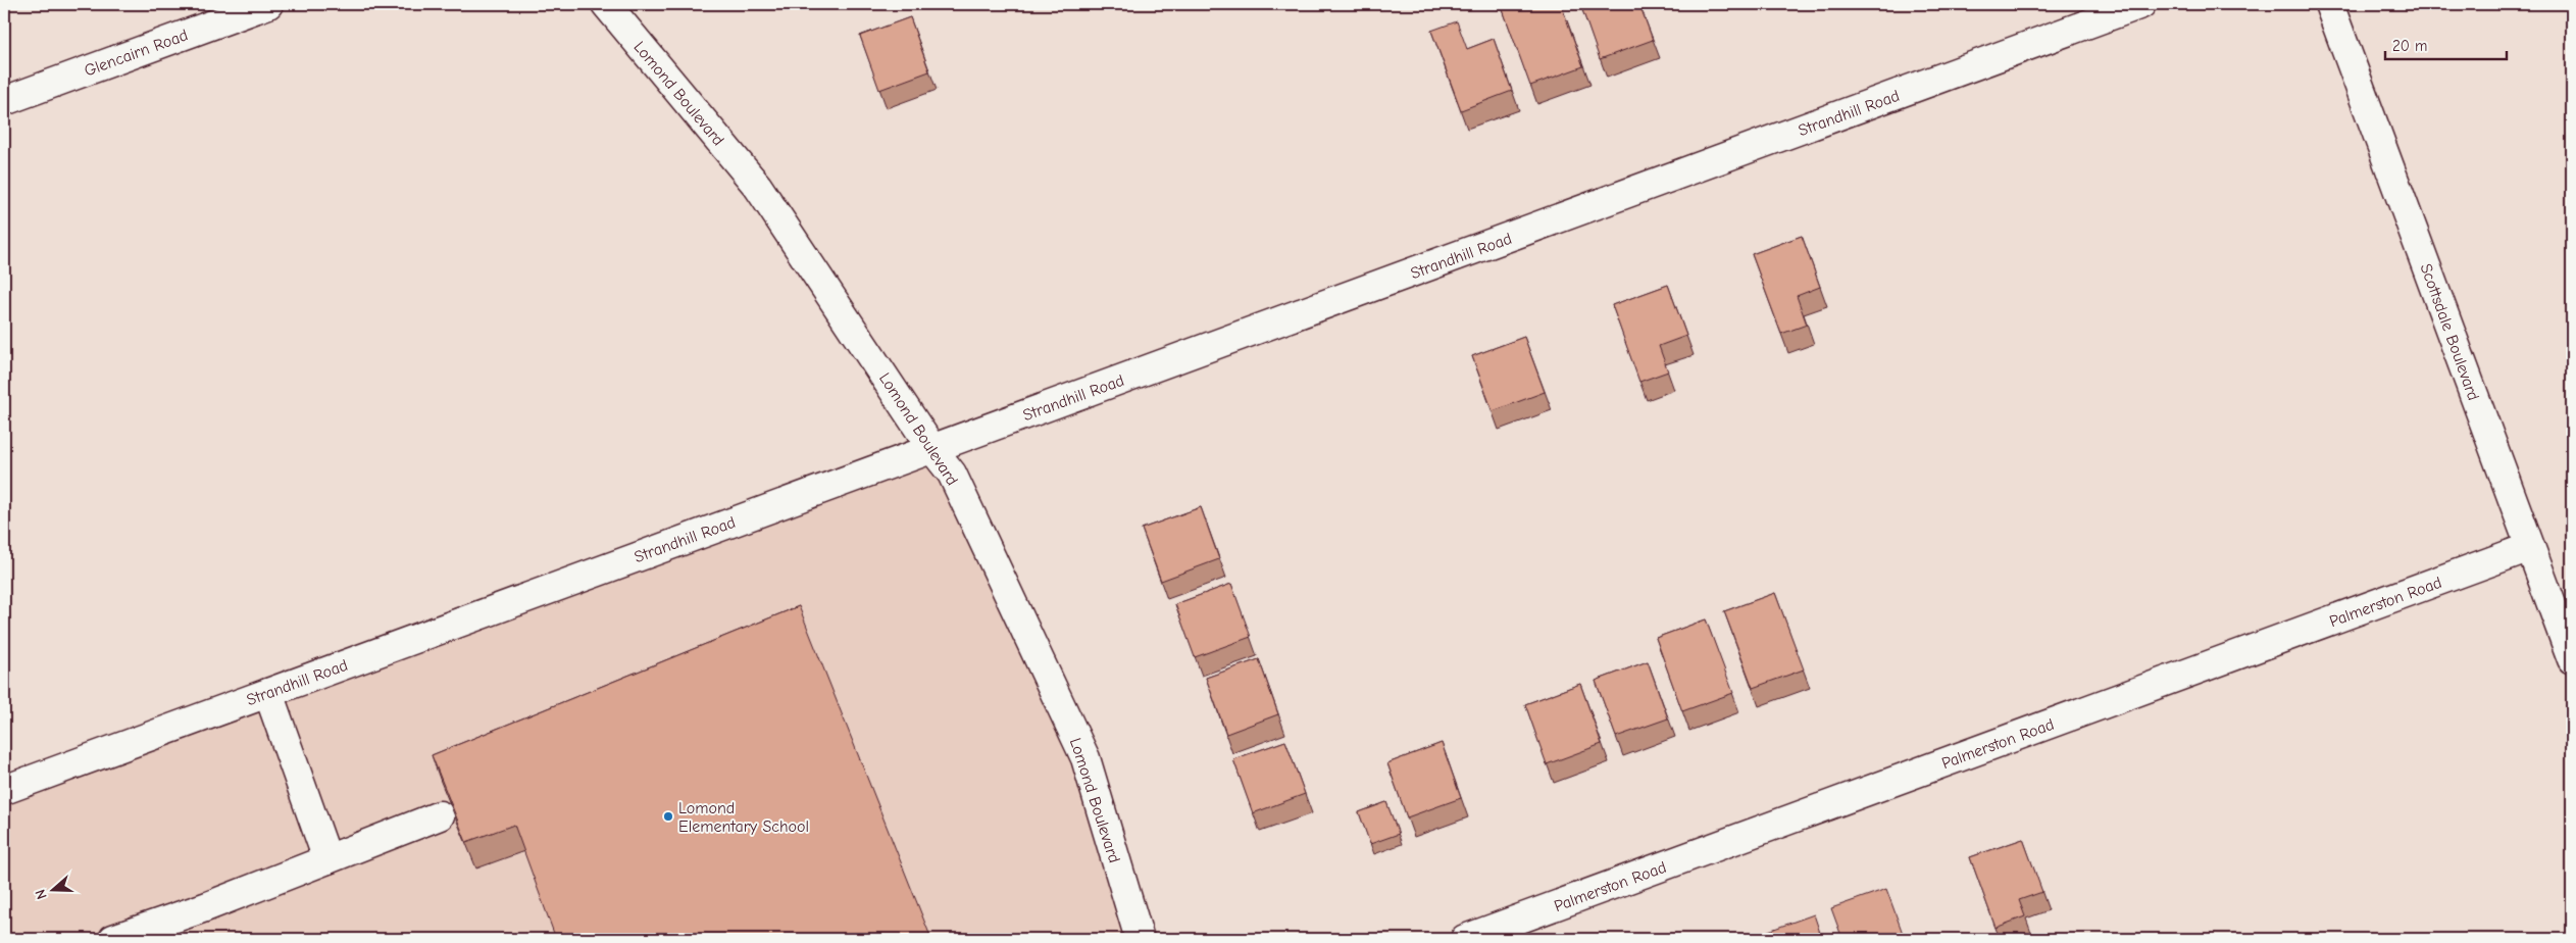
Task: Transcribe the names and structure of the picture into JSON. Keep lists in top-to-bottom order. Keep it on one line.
{"streets":{"street":["Glencairn Road","Lomond Boulevard","Strandhill Road","Scottsdale Boulevard","Palmerston Road"]},"crossings":[["Lomond Boulevard","Strandhill Road"],["Scottsdale Boulevard","Palmerston Road"]],"places":["Lomond Elementary School"],"scale_bar":"20 m","north":"left"}
